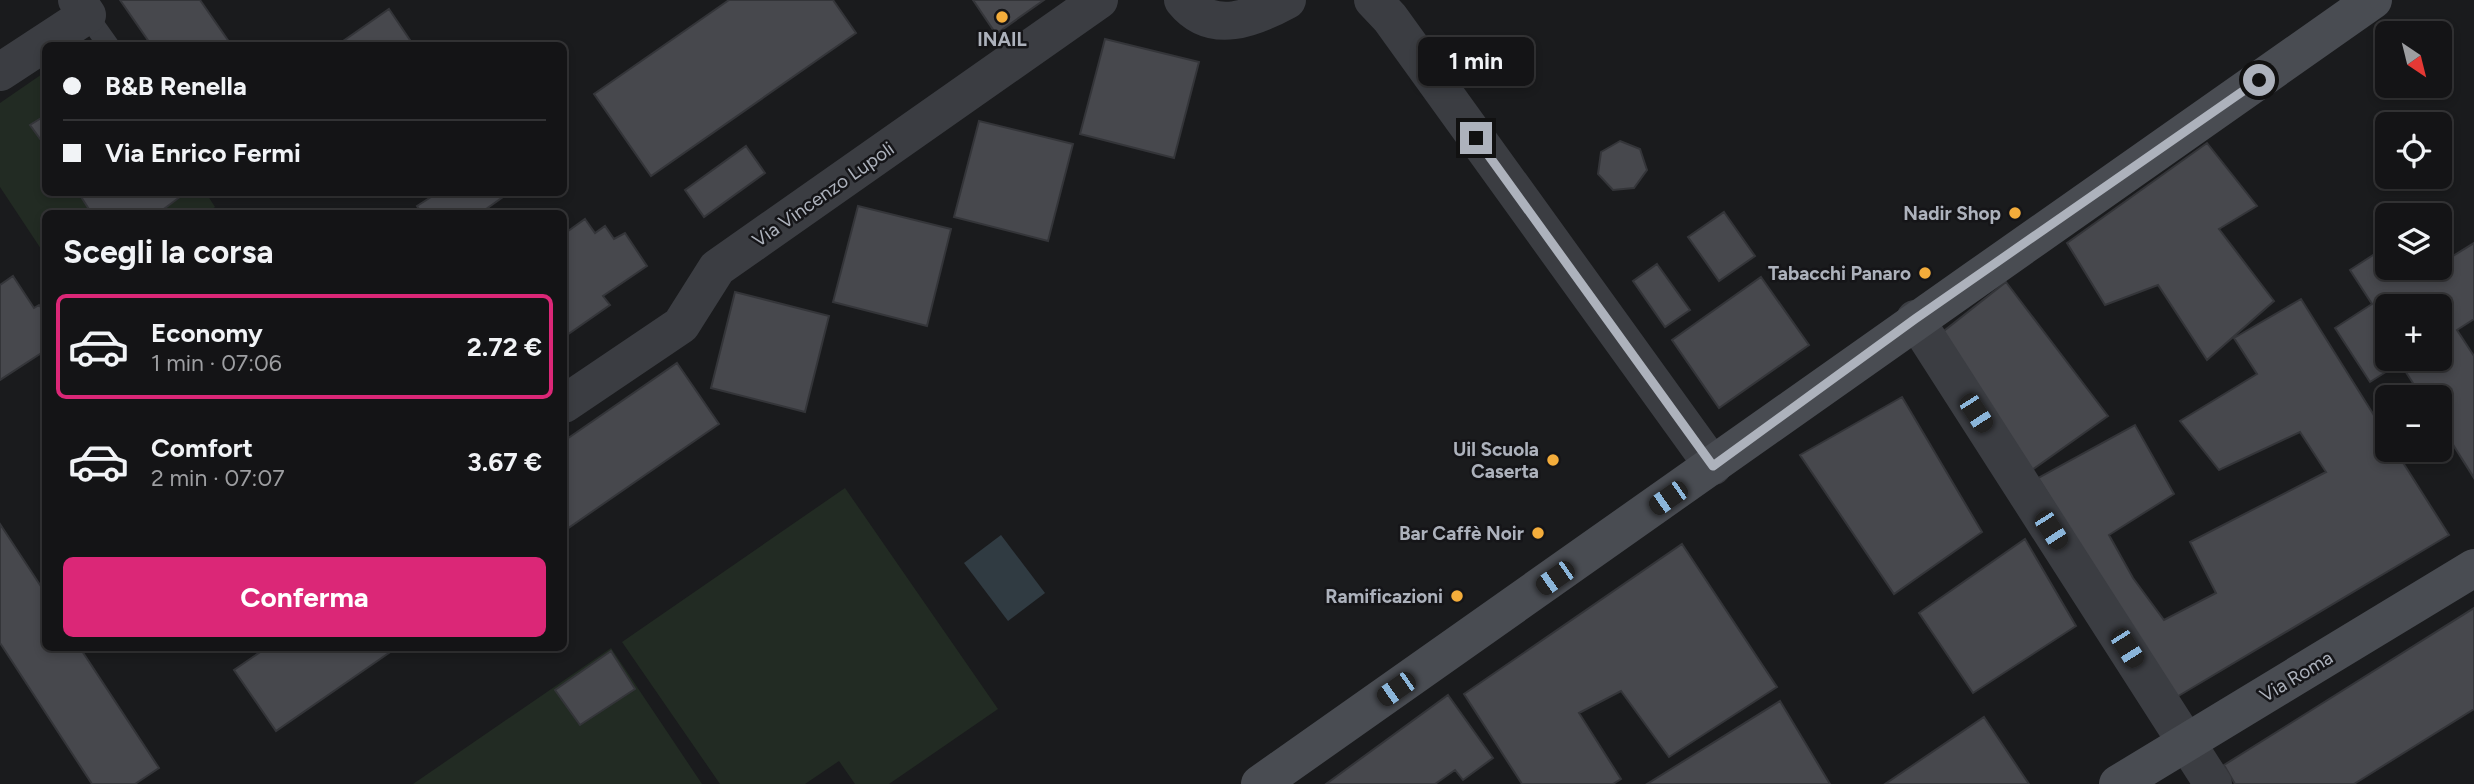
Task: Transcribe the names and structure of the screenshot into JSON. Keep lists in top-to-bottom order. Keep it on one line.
{"streets":{"main road":["Via Roma"],"street":["Via Vincenzo Lupoli"]},"places":["INAIL","Nadir Shop","Tabacchi Panaro","Uil Scuola Caserta","Bar Caffè Noir","Ramificazioni"],"north":"bottom right","page":{"map_buttons":["+","−"],"bubble":"1 min","banner":["B&B Renella","Via Enrico Fermi"],"heading":"Scegli la corsa","list":[{"name":"Economy","note":"1 min · 07:06","value":"2.72 €"},{"name":"Comfort","note":"2 min · 07:07","value":"3.67 €"}],"buttons":"Conferma"}}
